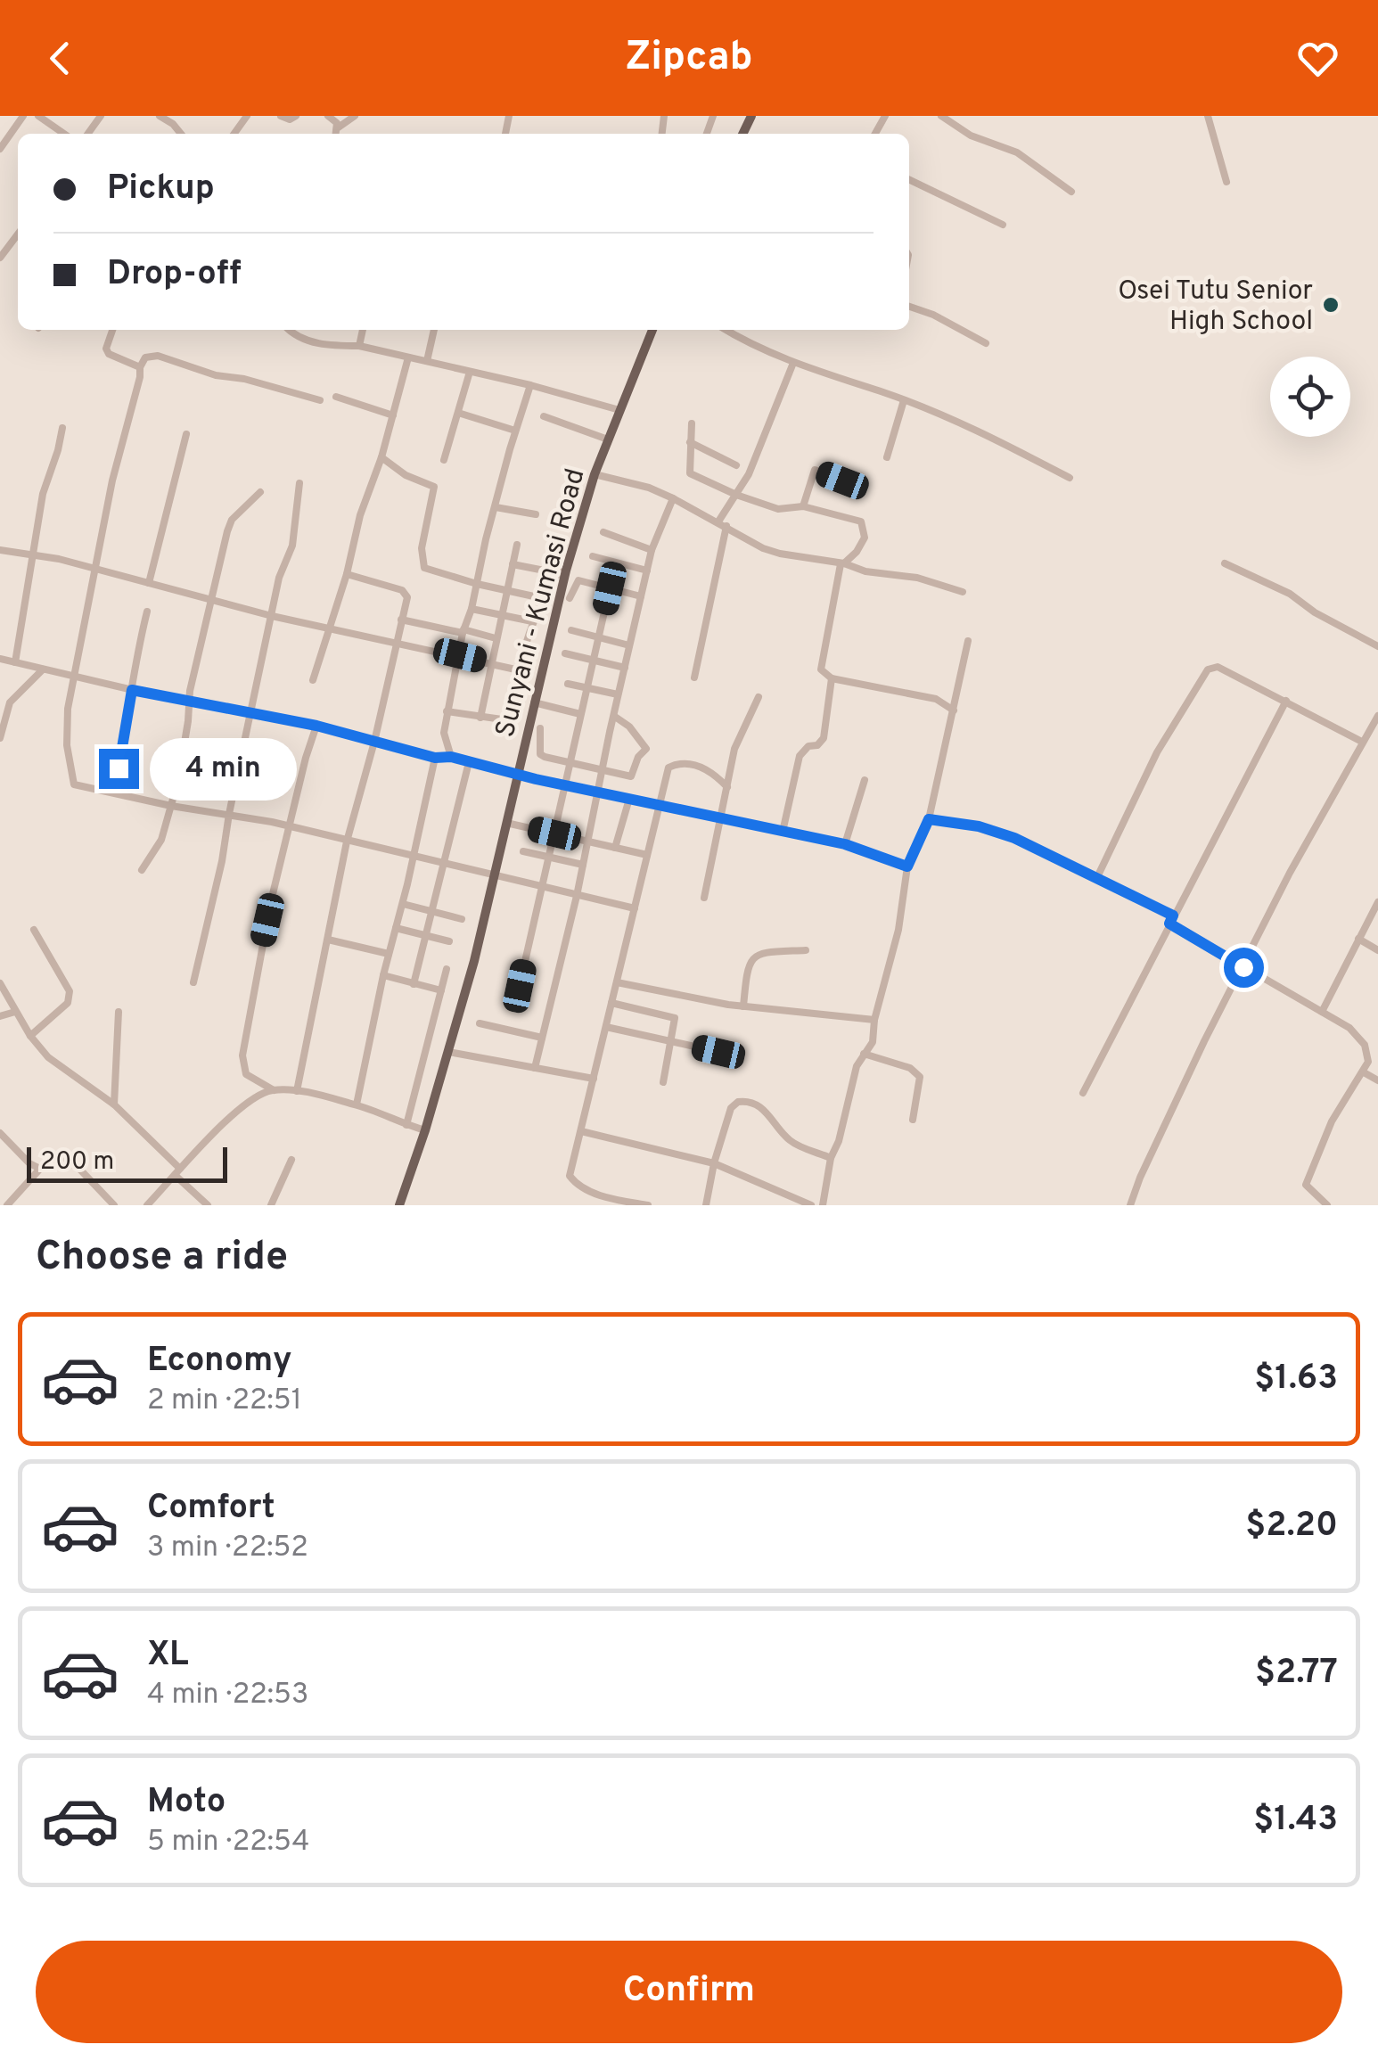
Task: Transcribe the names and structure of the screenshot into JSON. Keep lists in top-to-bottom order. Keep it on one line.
{"streets":{"main road":["Sunyani - Kumasi Road"]},"places":["Osei Tutu Senior High School"],"scale_bar":"200 m","page":{"header":"Zipcab","banner":["Pickup","Drop-off"],"bubble":"4 min","scale":"200 m","heading":"Choose a ride","list":[{"name":"Economy","note":"2 min · 22:51","value":"$1.63"},{"name":"Comfort","note":"3 min · 22:52","value":"$2.20"},{"name":"XL","note":"4 min · 22:53","value":"$2.77"},{"name":"Moto","note":"5 min · 22:54","value":"$1.43"}],"buttons":"Confirm"}}
